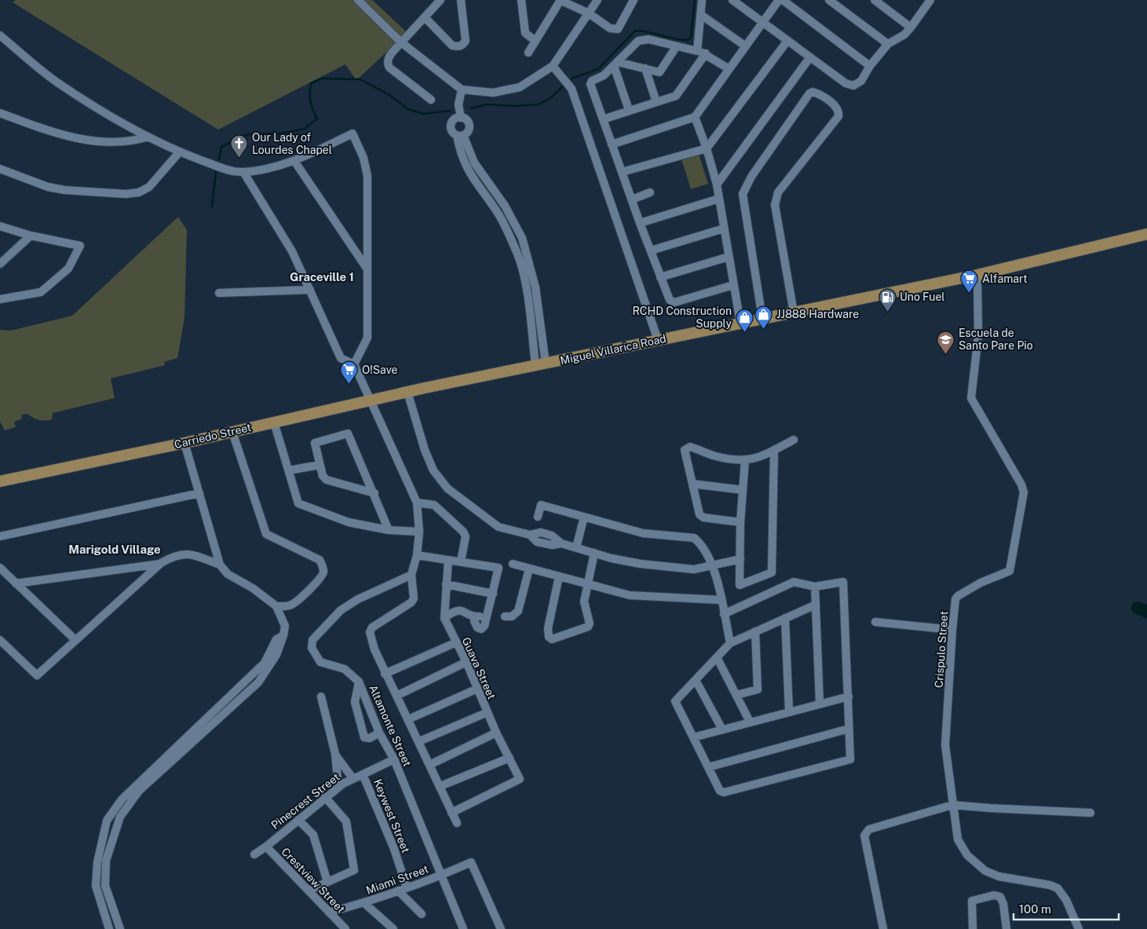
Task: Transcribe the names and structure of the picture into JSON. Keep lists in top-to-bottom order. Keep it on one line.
{"streets":{"main road":["Miguel Villarica Road","Carriedo Street"],"street":["Crispulo Street","Guava Street","Altamonte Street","Pinecrest Street","Keywest Street","Miami Street","Crestview Street"]},"crossings":[["Miguel Villarica Road","Carriedo Street"],["Miguel Villarica Road","Crispulo Street"],["Altamonte Street","Pinecrest Street"],["Altamonte Street","Miami Street"],["Pinecrest Street","Keywest Street"],["Pinecrest Street","Crestview Street"],["Keywest Street","Miami Street"],["Miami Street","Crestview Street"]],"districts":["Graceville 1","Marigold Village"],"places":{"church":["Our Lady of Lourdes Chapel"],"supermarket":["Alfamart","O!Save"],"fuel station":["Uno Fuel"],"shop":["JJ888 Hardware","RCHD Construction Supply"],"school or university":["Escuela de Santo Pare Pio"]},"scale_bar":"100 m"}
